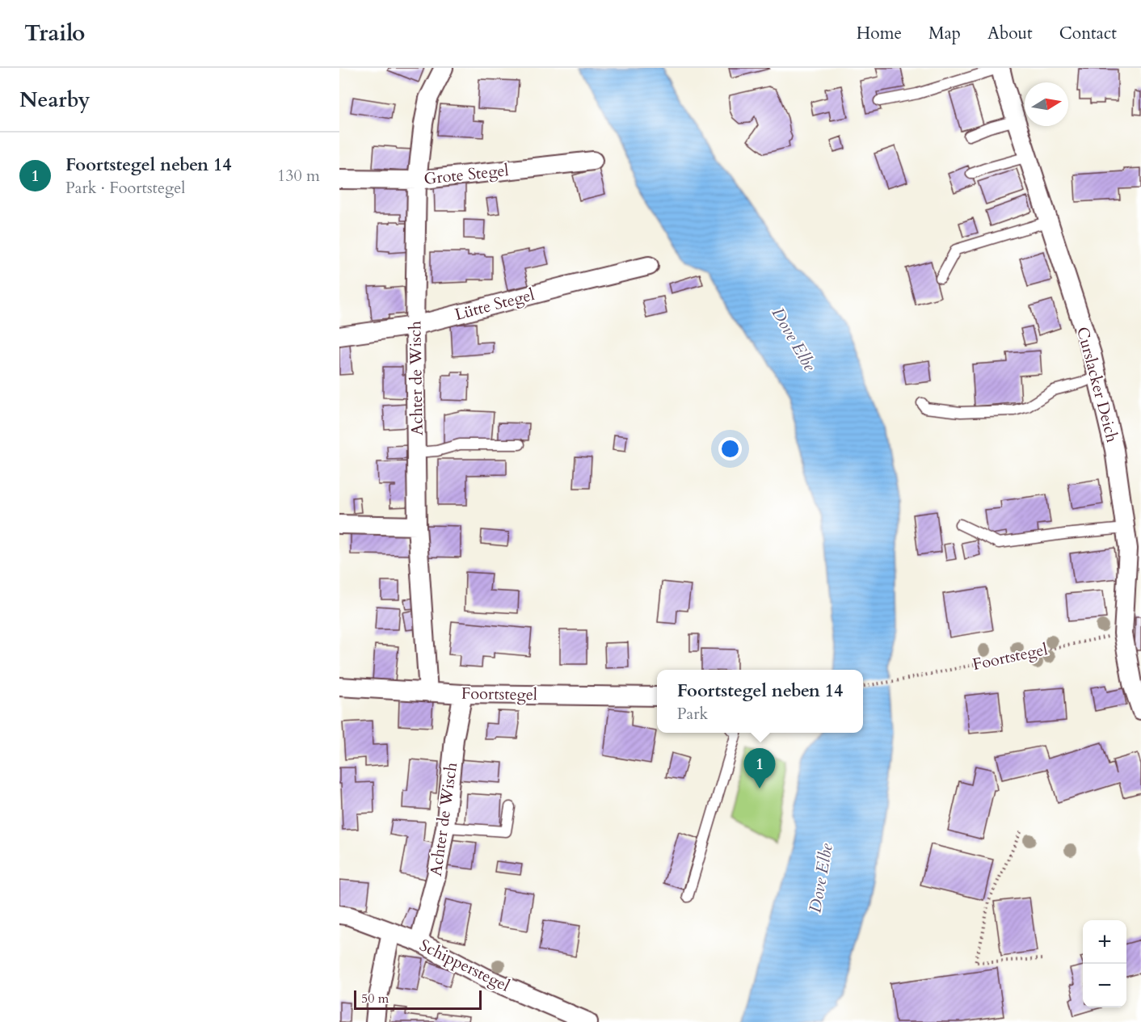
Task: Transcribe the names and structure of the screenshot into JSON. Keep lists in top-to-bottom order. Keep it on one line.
{"streets":{"street":["Grote Stegel","Lütte Stegel","Achter de Wisch","Curslacker Deich","Foortstegel","Schipperstegel"]},"crossings":[["Grote Stegel","Achter de Wisch"],["Lütte Stegel","Achter de Wisch"],["Achter de Wisch","Foortstegel"],["Achter de Wisch","Schipperstegel"],["Curslacker Deich","Foortstegel"]],"water":["Dove Elbe"],"scale_bar":"50 m","north":"right","page":{"header":"Trailo","nav":["Home","Map","About","Contact"],"heading":"Nearby","list":[{"mark":"1","name":"Foortstegel neben 14","note":"Park · Foortstegel","value":"130 m"}],"popup":["Foortstegel neben 14","Park"],"pins":"1","map_buttons":["+","−"],"scale":"50 m"}}
